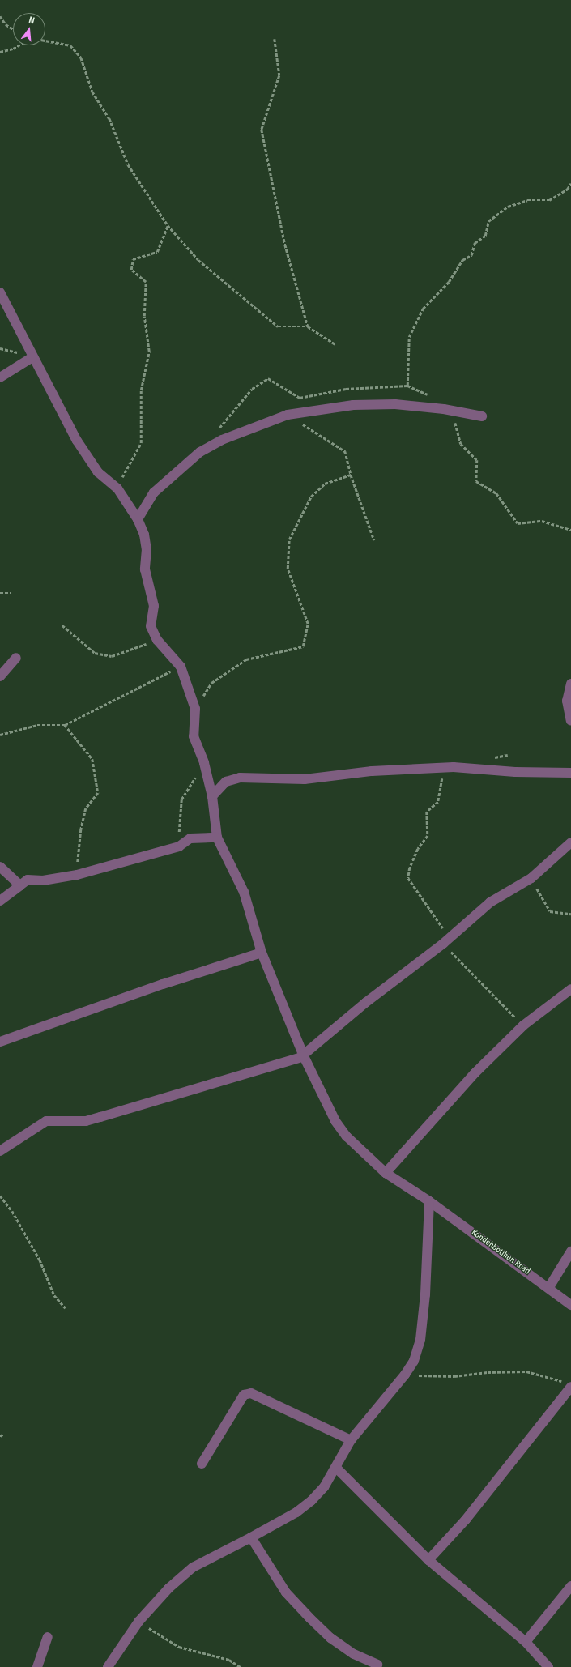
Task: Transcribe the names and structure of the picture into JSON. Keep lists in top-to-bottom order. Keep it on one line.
{"streets":{"street":["Kondehbotihun Road"]},"north":"top"}
